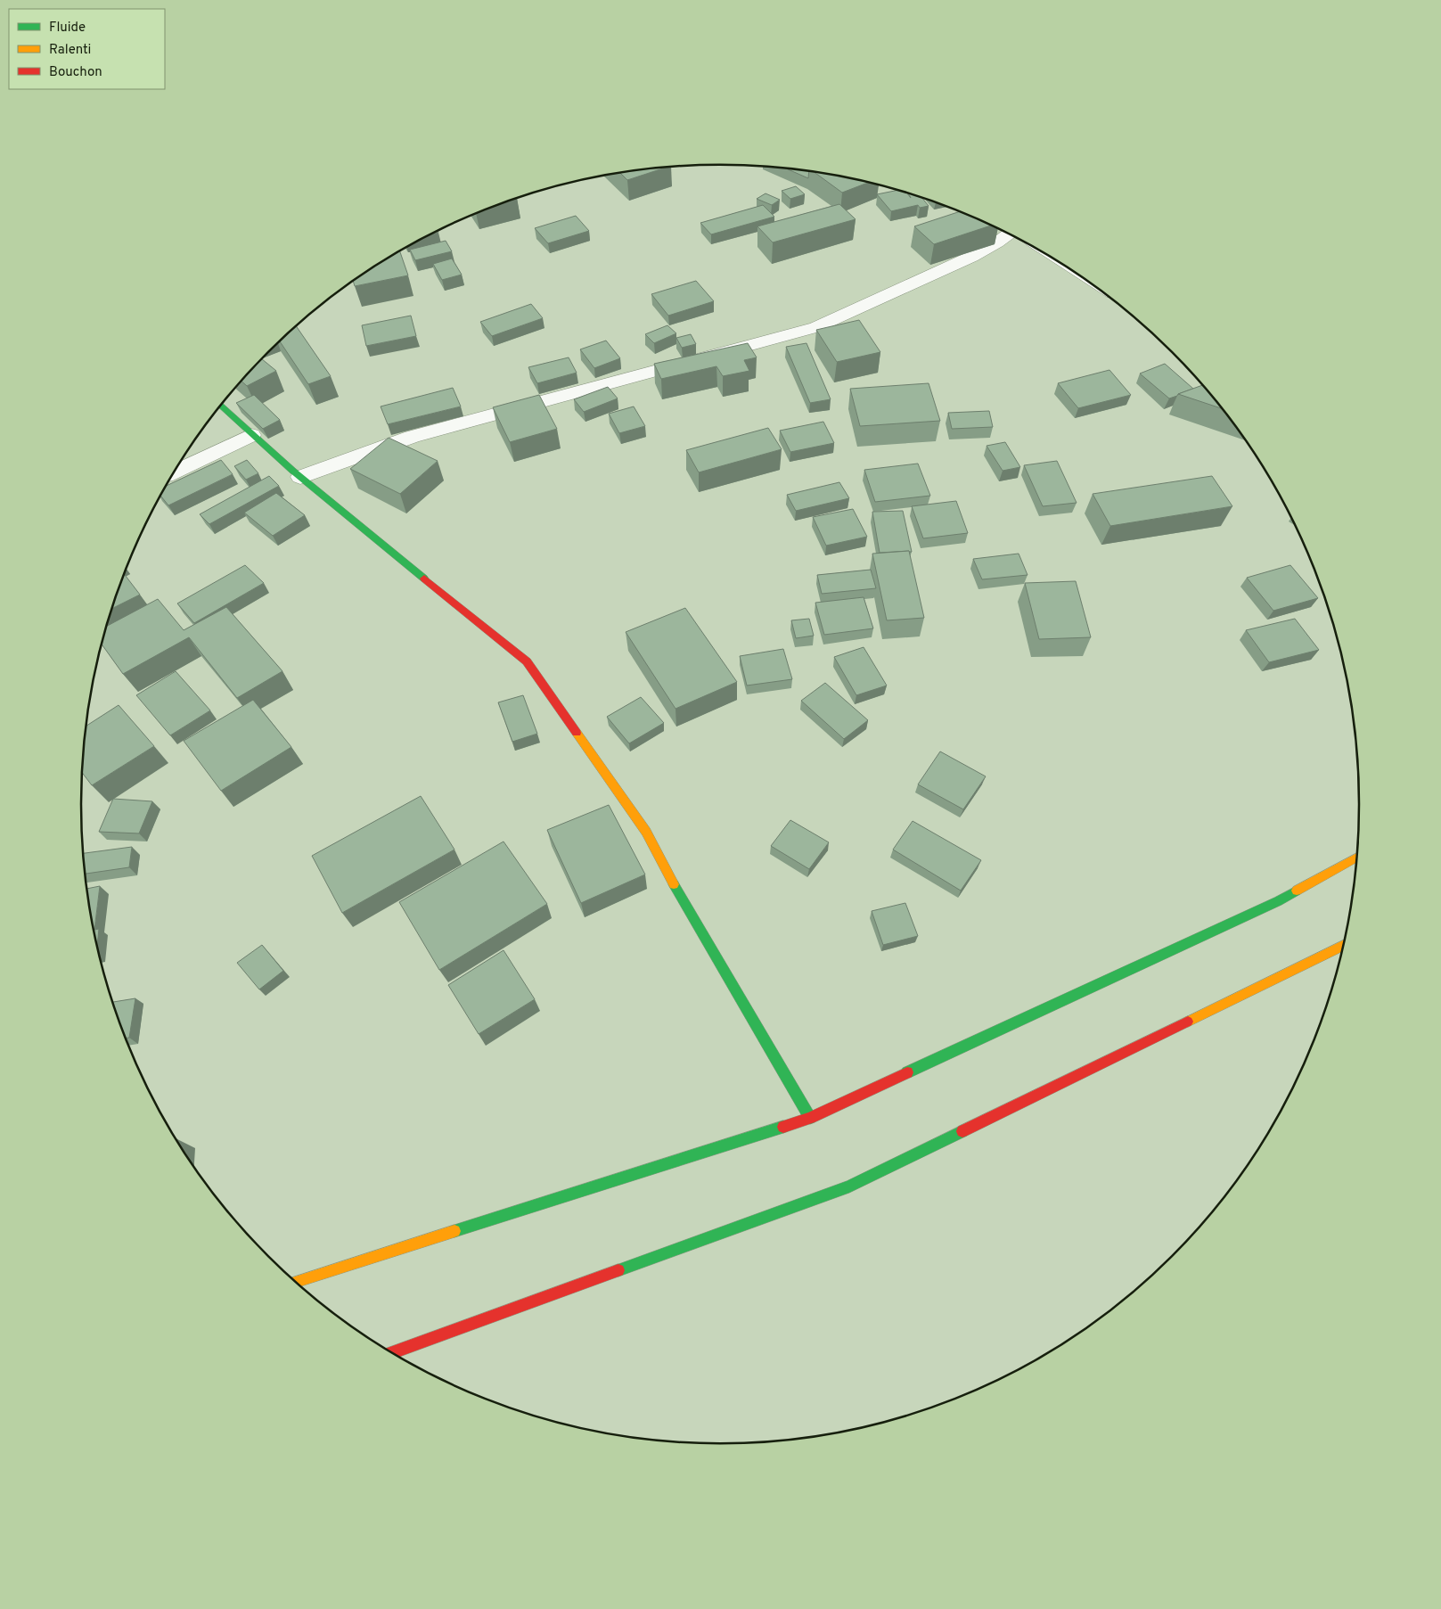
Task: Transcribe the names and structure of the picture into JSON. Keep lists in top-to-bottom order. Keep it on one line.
{"legend":["Fluide","Ralenti","Bouchon"]}
